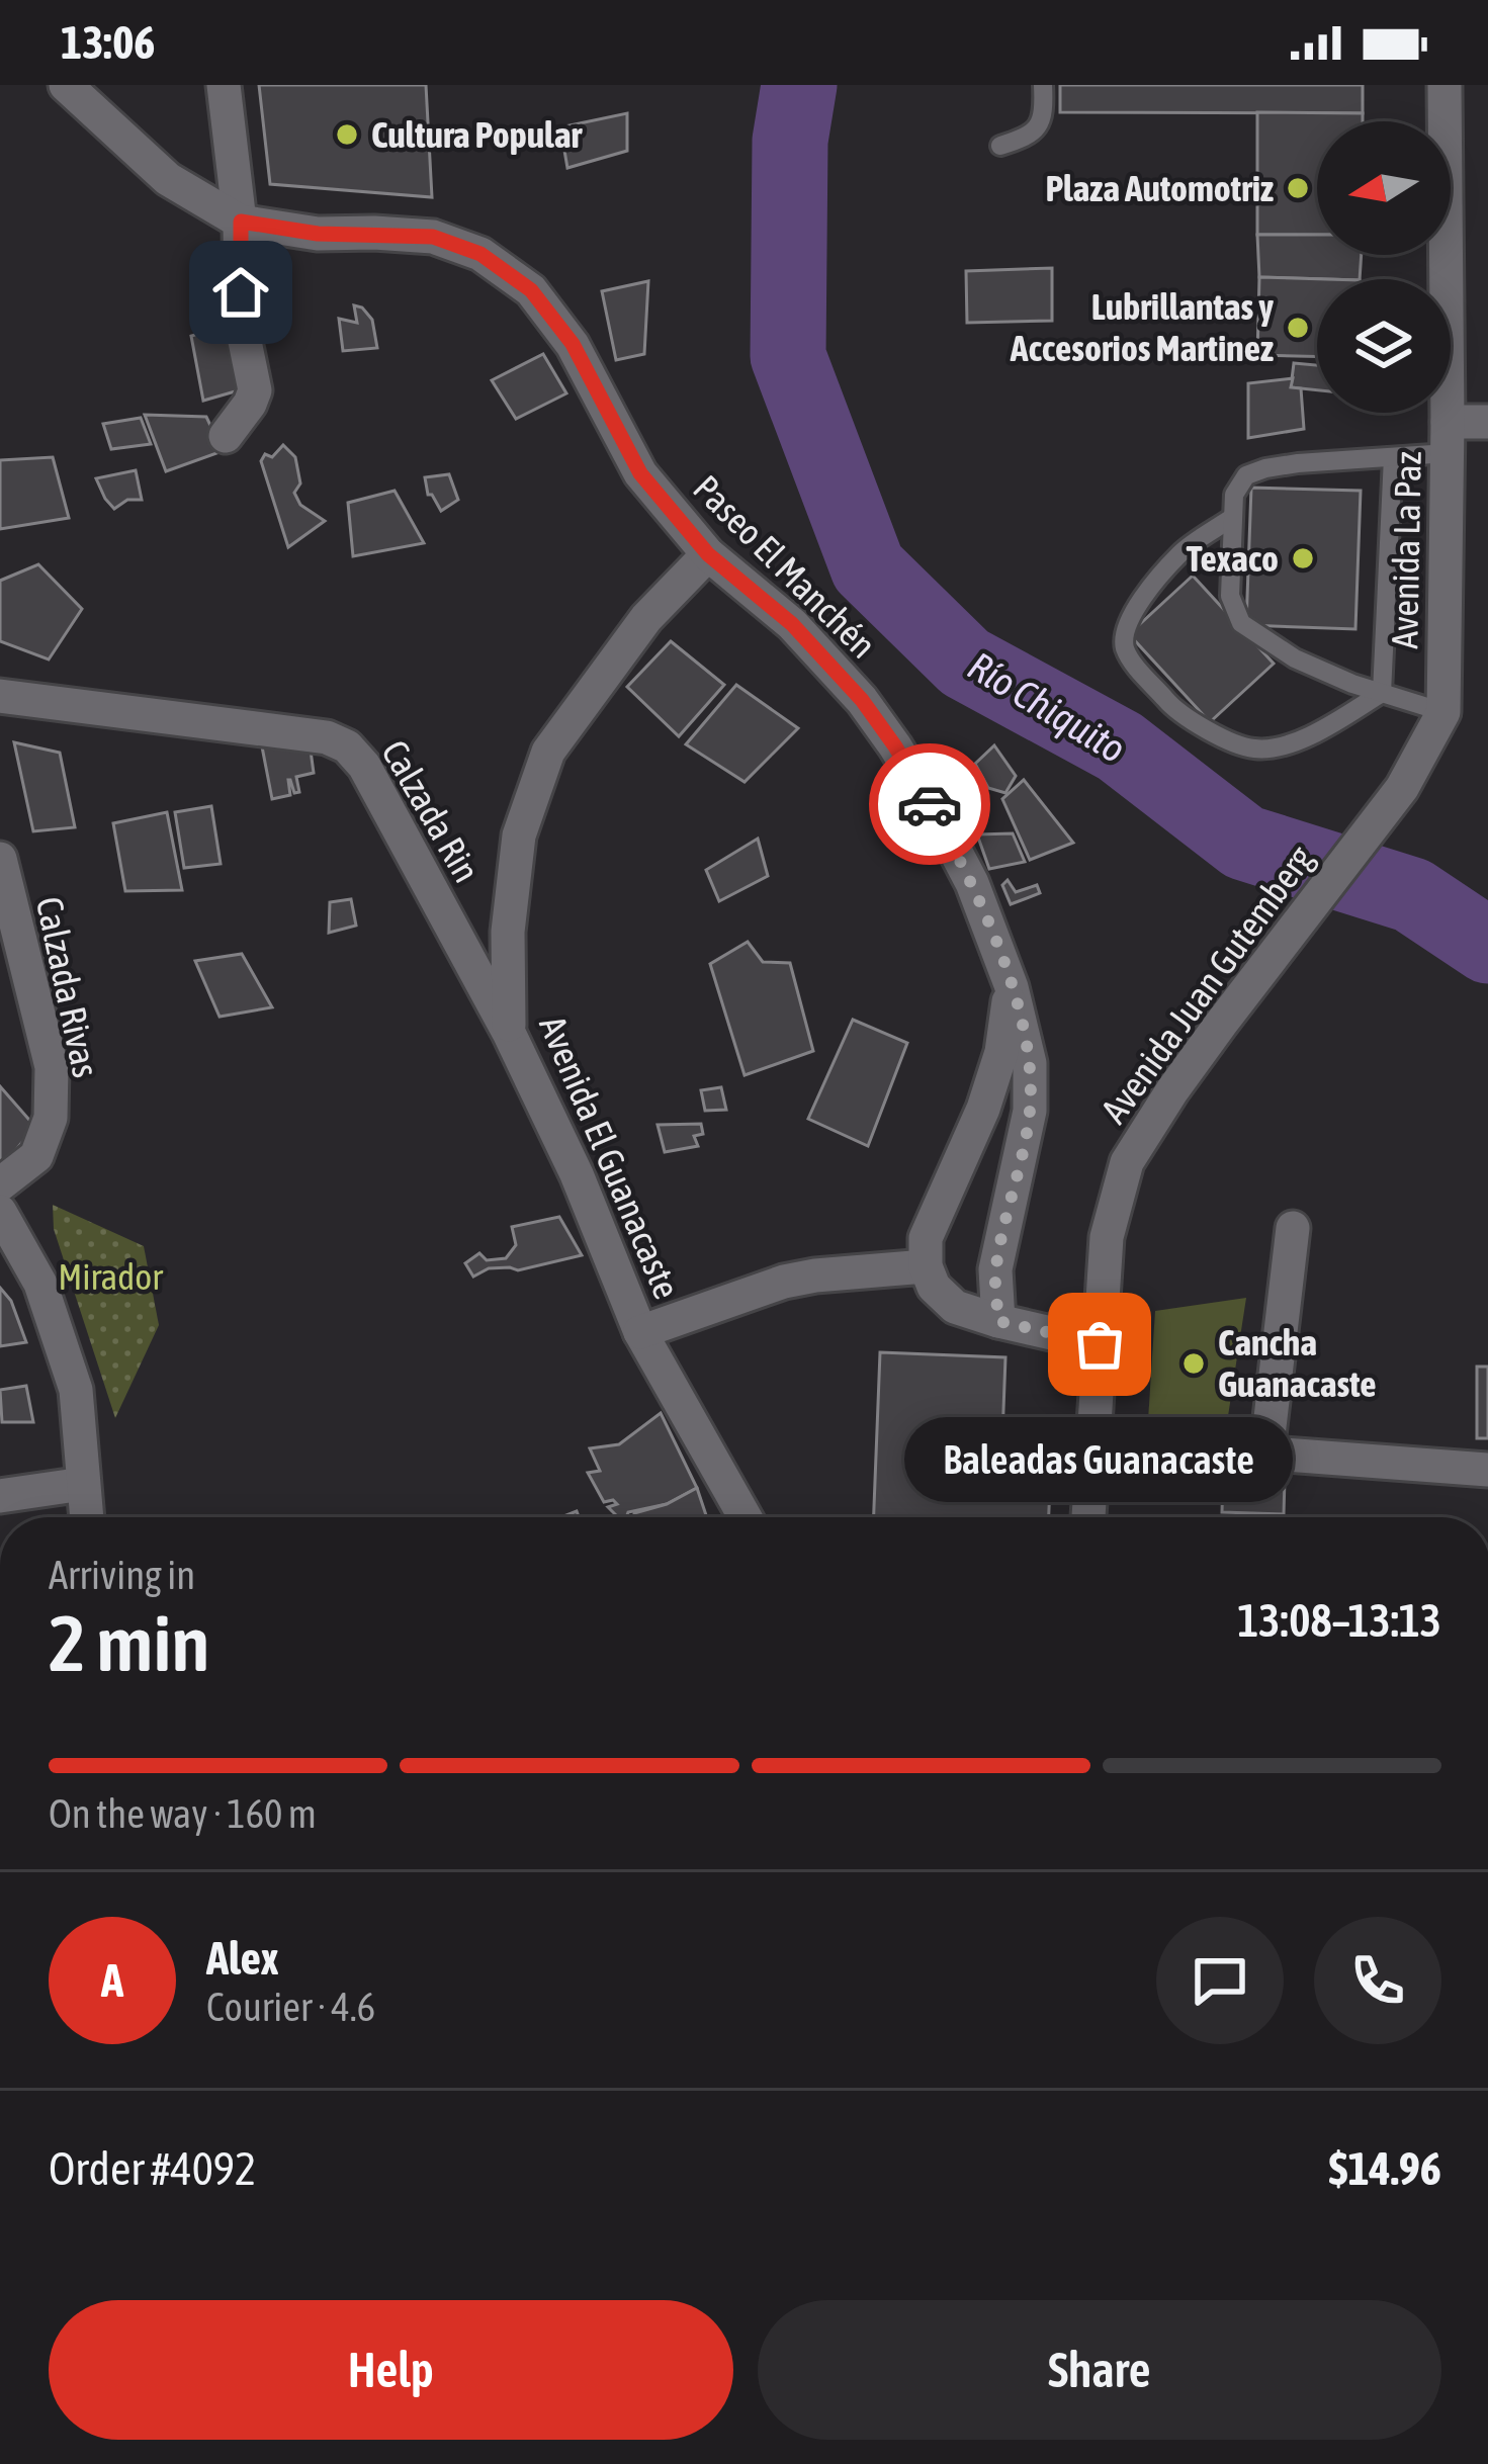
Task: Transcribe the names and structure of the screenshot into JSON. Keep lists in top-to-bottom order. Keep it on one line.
{"streets":{"street":["Avenida La Paz","Paseo El Manchén","Calzada Rin","Avenida Juan Gutemberg","Calzada Rivas","Avenida El Guanacaste"]},"crossings":[["Avenida La Paz","Avenida Juan Gutemberg"],["Paseo El Manchén","Avenida El Guanacaste"],["Calzada Rin","Avenida El Guanacaste"]],"water":["Río Chiquito"],"parks":["Mirador"],"places":["Cultura Popular","Plaza Automotriz","Lubrillantas y Accesorios Martinez","Texaco","Baleadas Guanacaste","Cancha Guanacaste"],"north":"left","page":{"status":"13:06","bubble":"Baleadas Guanacaste","heading":["2 min","Arriving in","13:08–13:13"],"panel":["Alex","Courier · 4.6","Order #4092","$14.96"],"bar":"On the way · 160 m","round":"A","buttons":["Help","Share"]}}
